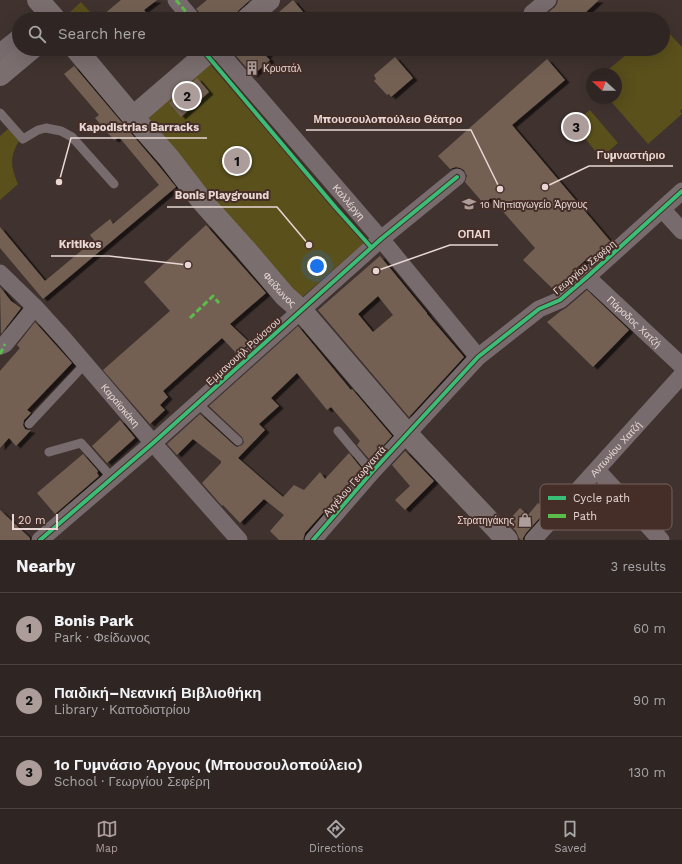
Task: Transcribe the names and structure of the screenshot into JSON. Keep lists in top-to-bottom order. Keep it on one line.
{"streets":{"main road":["Φείδωνος"],"street":["Καλλέργη","Γεωργίου Σεφέρη","Πάροδος Χατζή","Εμμανουήλ Ρούσσου","Καραϊσκάκη","Αντωνίου Χατζή","Αγγέλου Γεωργαντά"]},"crossings":[["Καλλέργη","Γεωργίου Σεφέρη"],["Καλλέργη","Εμμανουήλ Ρούσσου"],["Γεωργίου Σεφέρη","Φείδωνος"],["Γεωργίου Σεφέρη","Πάροδος Χατζή"],["Γεωργίου Σεφέρη","Αγγέλου Γεωργαντά"],["Φείδωνος","Εμμανουήλ Ρούσσου"],["Φείδωνος","Αγγέλου Γεωργαντά"],["Πάροδος Χατζή","Αντωνίου Χατζή"],["Εμμανουήλ Ρούσσου","Καραϊσκάκη"]],"places":{"building":["Κρυστάλ"],"other":["Kapodistrias Barracks","Γυμναστήριο","Μπουσουλοπούλειο Θέατρο","Bonis Playground","Kritikos","ΟΠΑΠ"],"school or university":["1ο Νηπιαγωγείο Άργους"],"shop":["Στρατηγάκης"]},"legend":["Cycle path","Path"],"scale_bar":"20 m","north":"left","page":{"search":"Search here","pins":["2","3","1"],"scale":"20 m","heading":["Nearby","3 results"],"list":[{"mark":"1","name":"Bonis Park","note":"Park · Φείδωνος","value":"60 m"},{"mark":"2","name":"Παιδική–Νεανική Βιβλιοθήκη","note":"Library · Καποδιστρίου","value":"90 m"},{"mark":"3","name":"1ο Γυμνάσιο Άργους (Μπουσουλοπούλειο)","note":"School · Γεωργίου Σεφέρη","value":"130 m"}],"nav":["Map","Directions","Saved"]}}
